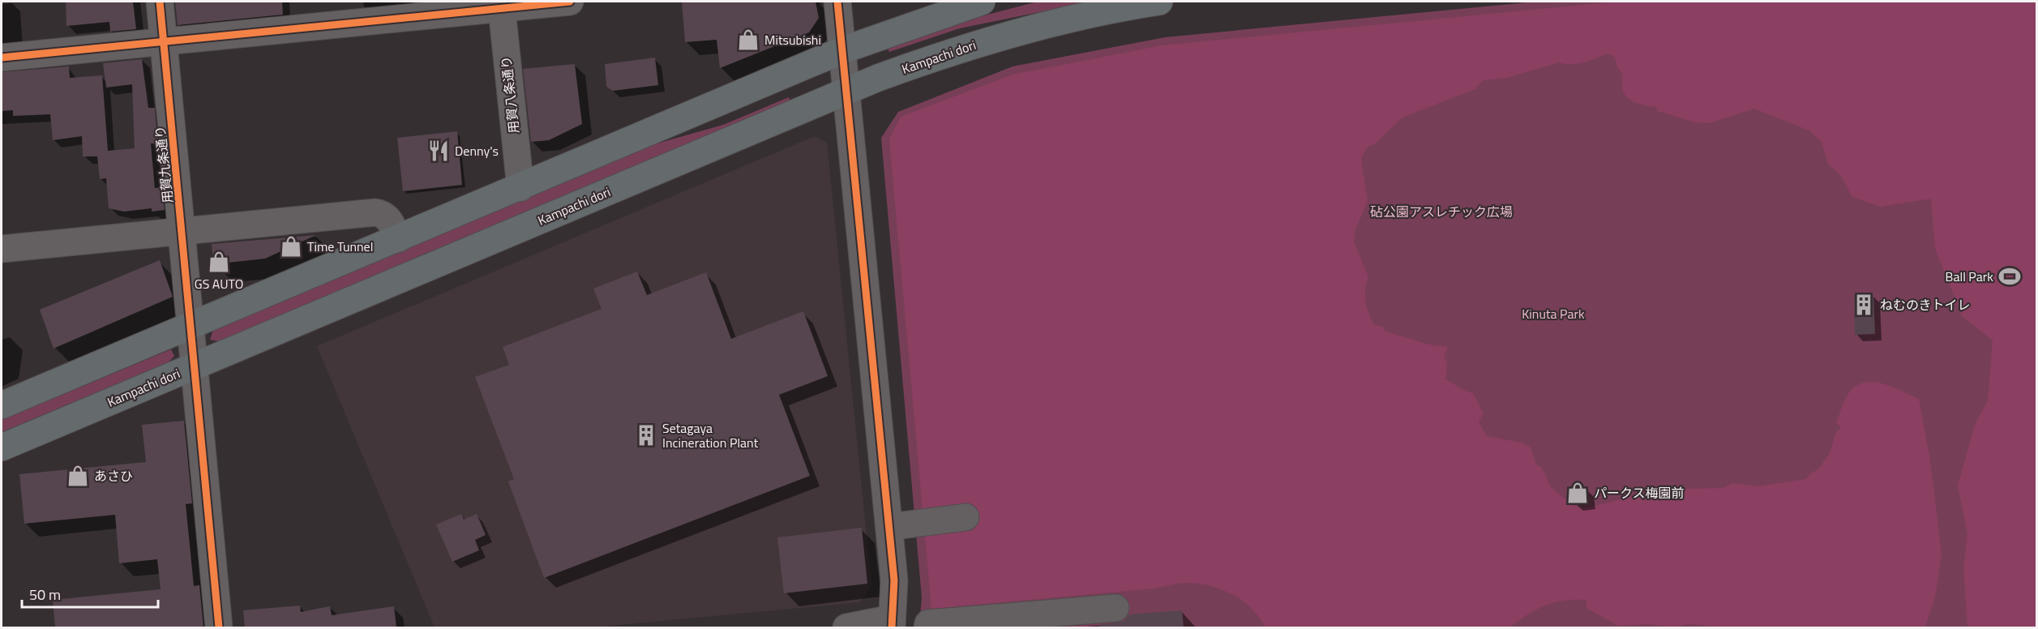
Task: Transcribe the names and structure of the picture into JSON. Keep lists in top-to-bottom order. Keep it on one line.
{"streets":{"main road":["Kampachi dori"],"street":["用賀八条通り","用賀九条通り"]},"crossings":[["Kampachi dori","用賀九条通り"]],"parks":["砧公園アスレチック広場","Kinuta Park"],"places":{"shop":["Mitsubishi","Time Tunnel","GS AUTO","あさひ","パークス梅園前"],"restaurant":["Denny's"],"sports":["Ball Park"],"building":["ねむのきトイレ","Setagaya Incineration Plant"]},"scale_bar":"50 m"}
